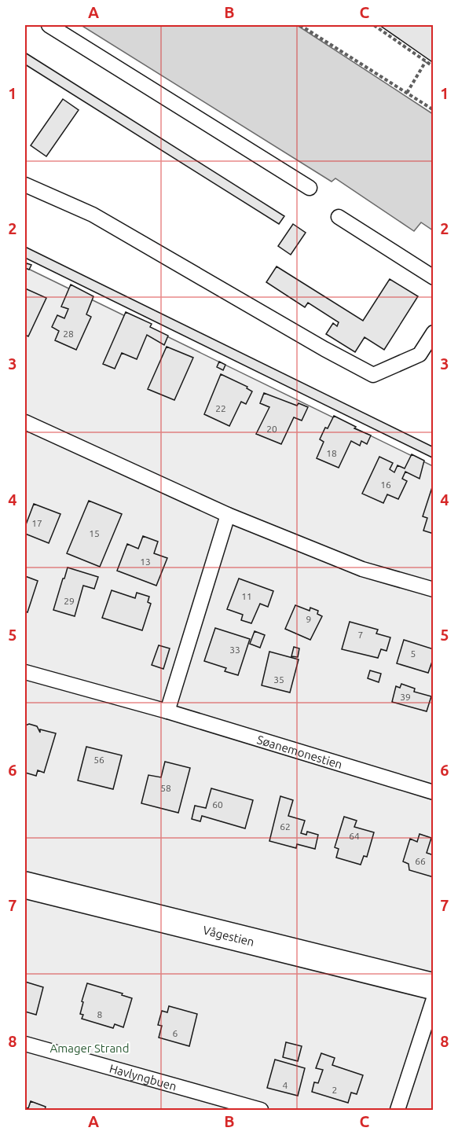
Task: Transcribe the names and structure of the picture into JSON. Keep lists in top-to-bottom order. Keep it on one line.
{"streets":{"street":["Vågestien"],"lane":["Søanemonestien","Havlyngbuen"]},"parks":["Amager Strand"],"house_numbers":["28","22","20","18","16","17","15","13","11","29","9","7","33","5","35","39","56","58","60","62","64","66","8","6","4","2"],"grid":{"columns":["A","B","C"],"rows":["1","2","3","4","5","6","7","8"]}}
